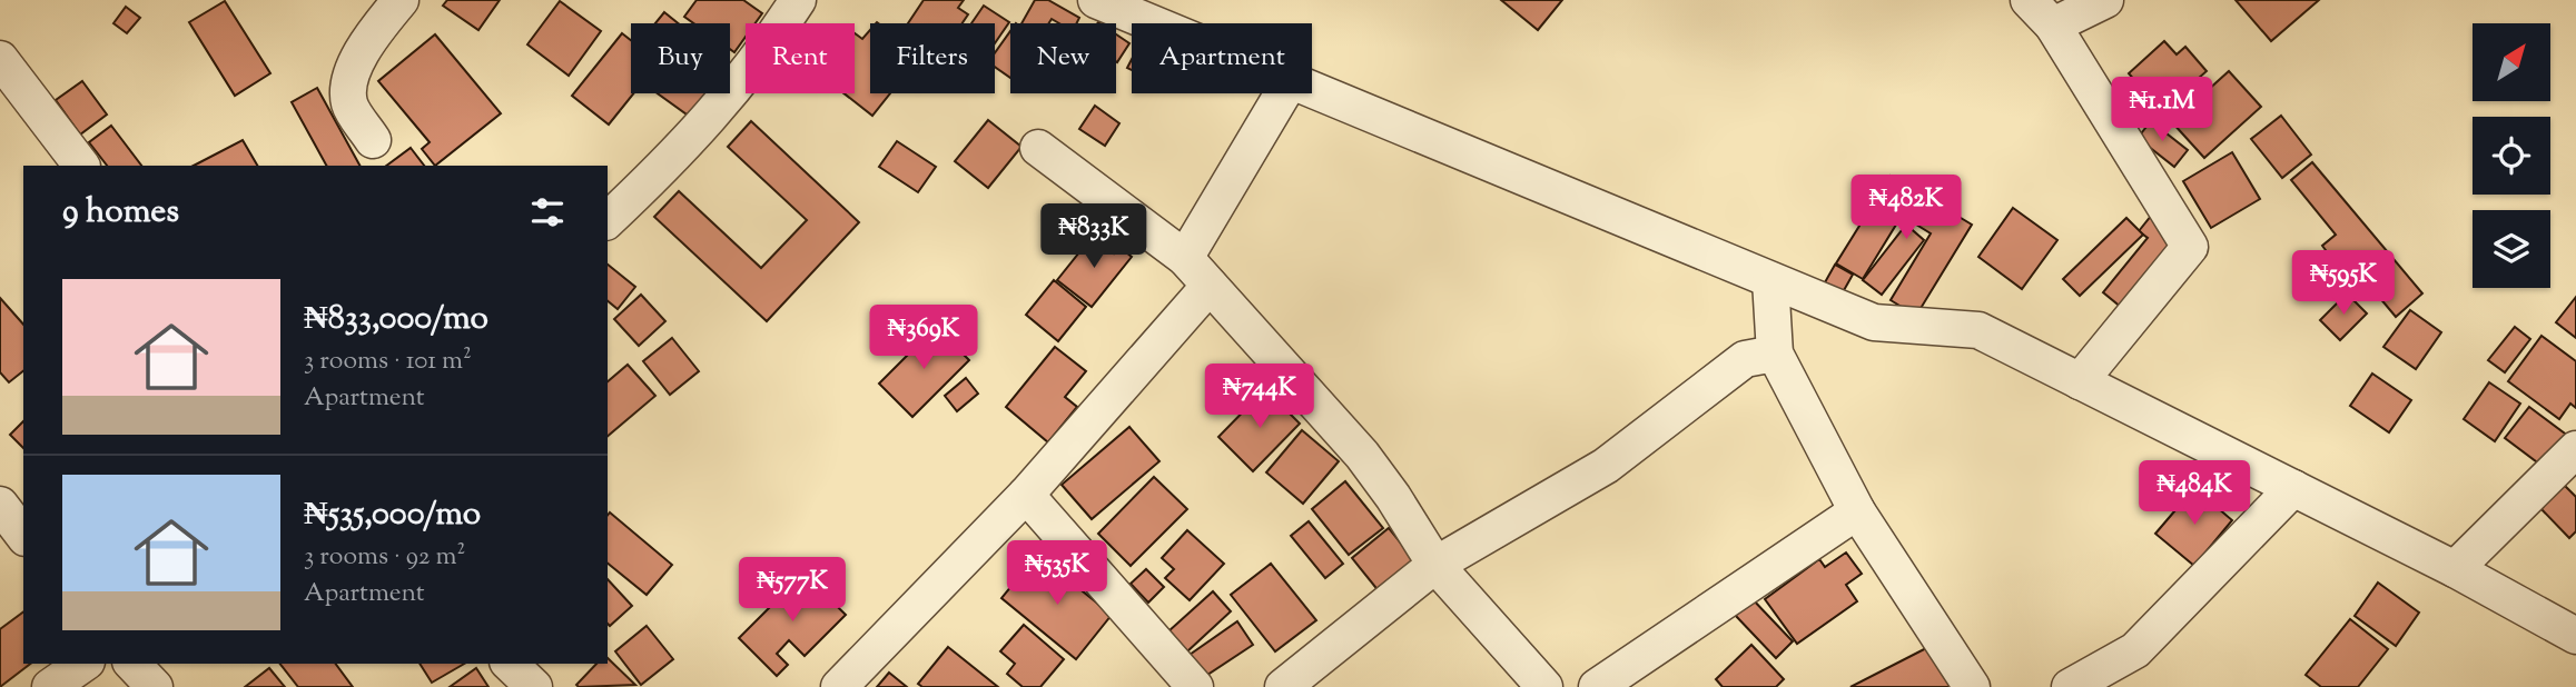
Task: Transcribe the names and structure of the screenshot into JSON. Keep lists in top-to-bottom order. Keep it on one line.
{"north":"top right","page":{"chip":["Buy","Rent","Filters","New","Apartment"],"price":["₦1.1M","₦482K","₦833K","₦595K","₦369K","₦744K","₦484K","₦535K","₦577K"],"heading":"9 homes","list":[{"name":"₦833,000/mo","note":"3 rooms · 101 m² · Apartment"},{"name":"₦535,000/mo","note":"3 rooms · 92 m² · Apartment"}]}}
